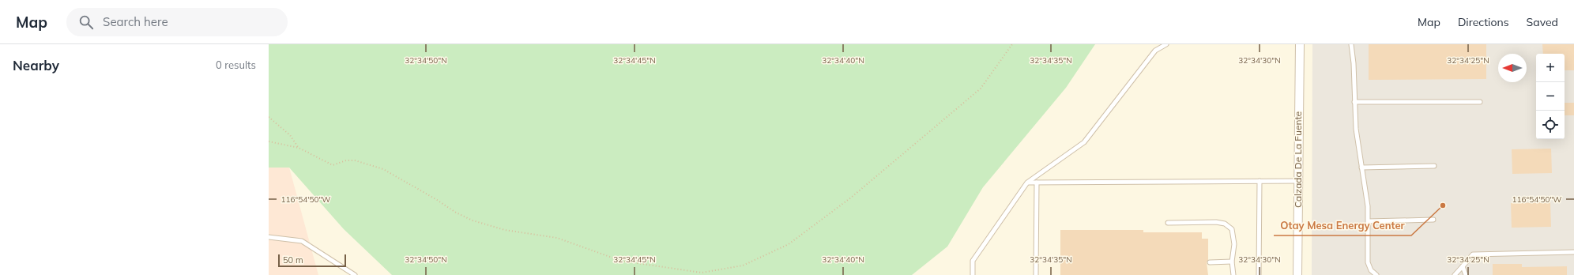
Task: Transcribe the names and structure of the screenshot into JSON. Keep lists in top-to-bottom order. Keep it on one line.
{"streets":{"street":["Calzada De La Fuente"]},"places":["Otay Mesa Energy Center"],"scale_bar":"50 m","north":"left","page":{"header":"Map","search":"Search here","nav":["Map","Directions","Saved"],"heading":["Nearby","0 results"],"map_buttons":["+","−"],"scale":"50 m"},"coordinates":["32°34'50\"N","32°34'45\"N","32°34'40\"N","32°34'35\"N","32°34'30\"N","32°34'25\"N","116°54'50\"W"]}
